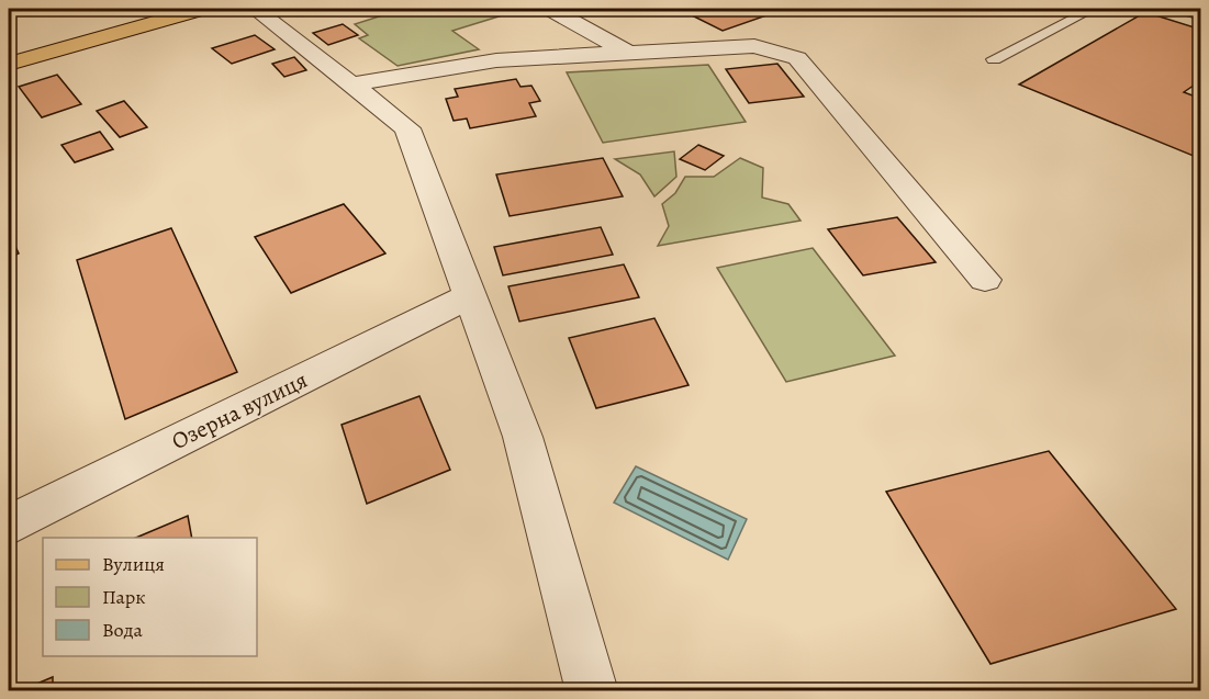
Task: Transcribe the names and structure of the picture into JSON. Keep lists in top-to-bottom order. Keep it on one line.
{"streets":{"street":["Озерна вулиця"]},"legend":["Вулиця","Парк","Вода"]}
